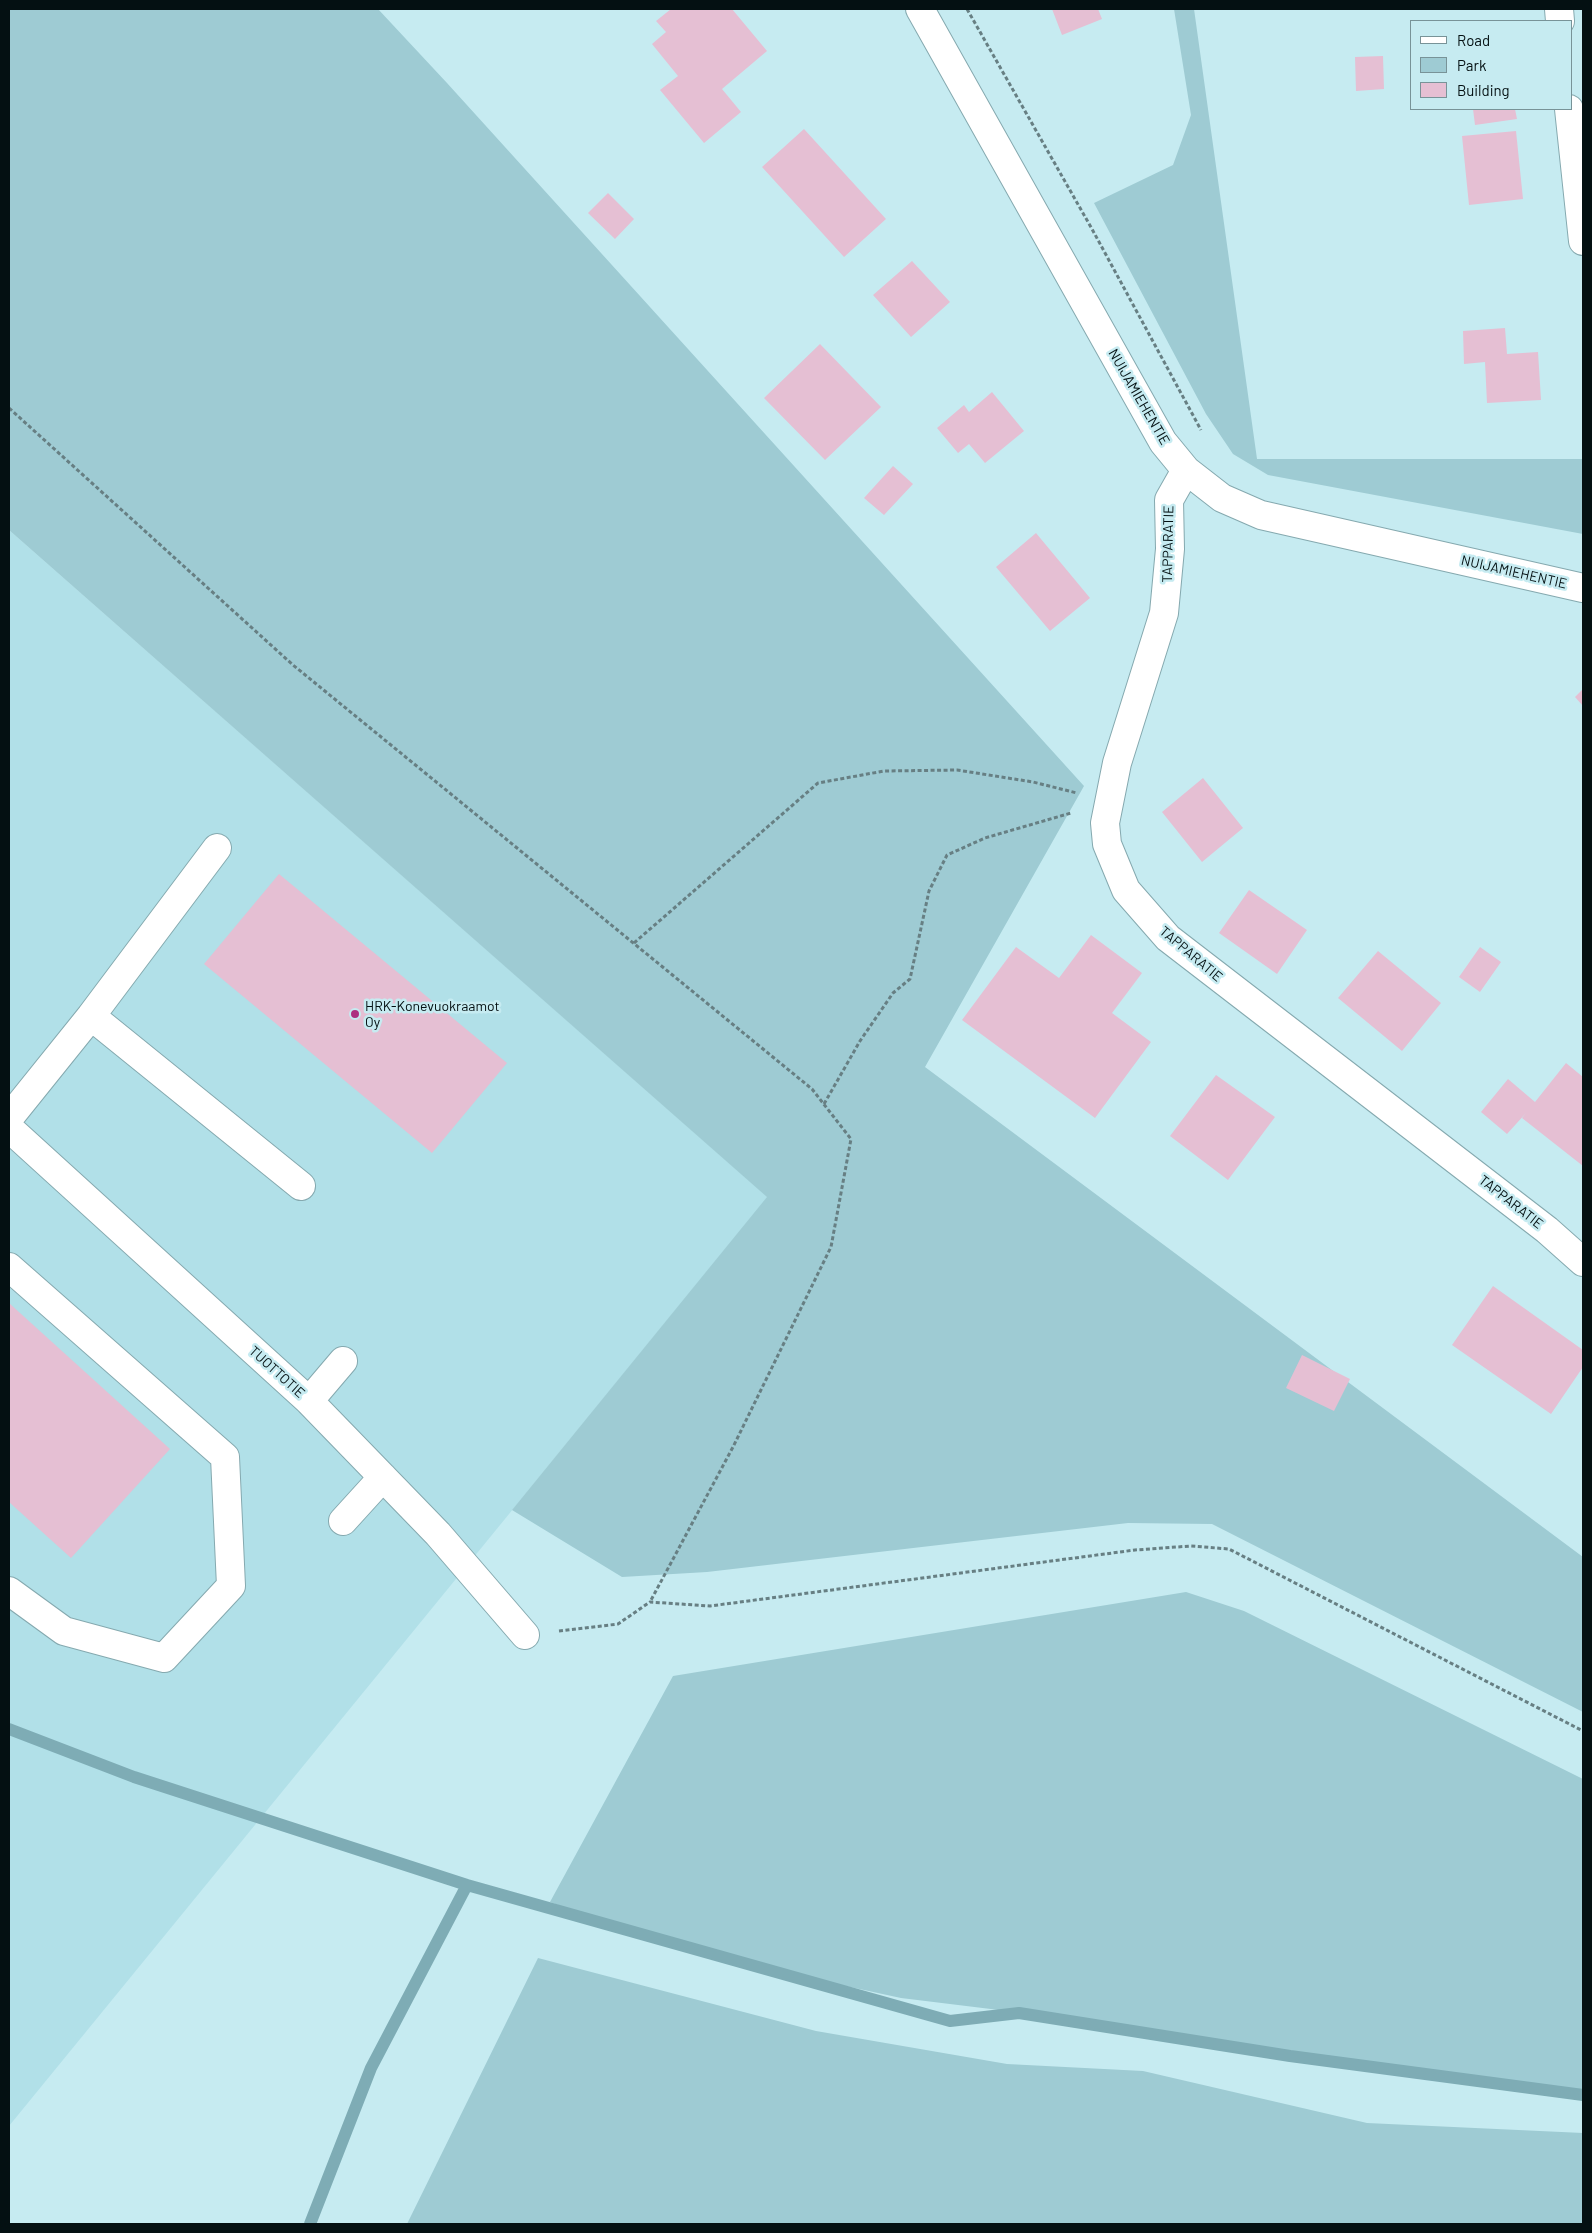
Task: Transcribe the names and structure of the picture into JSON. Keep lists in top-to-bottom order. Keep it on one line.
{"streets":{"street":["NUIJAMIEHENTIE","TAPPARATIE","TUOTTOTIE"]},"crossings":[["NUIJAMIEHENTIE","TAPPARATIE"]],"places":["HRK-Konevuokraamot Oy"],"legend":["Road","Park","Building"]}
